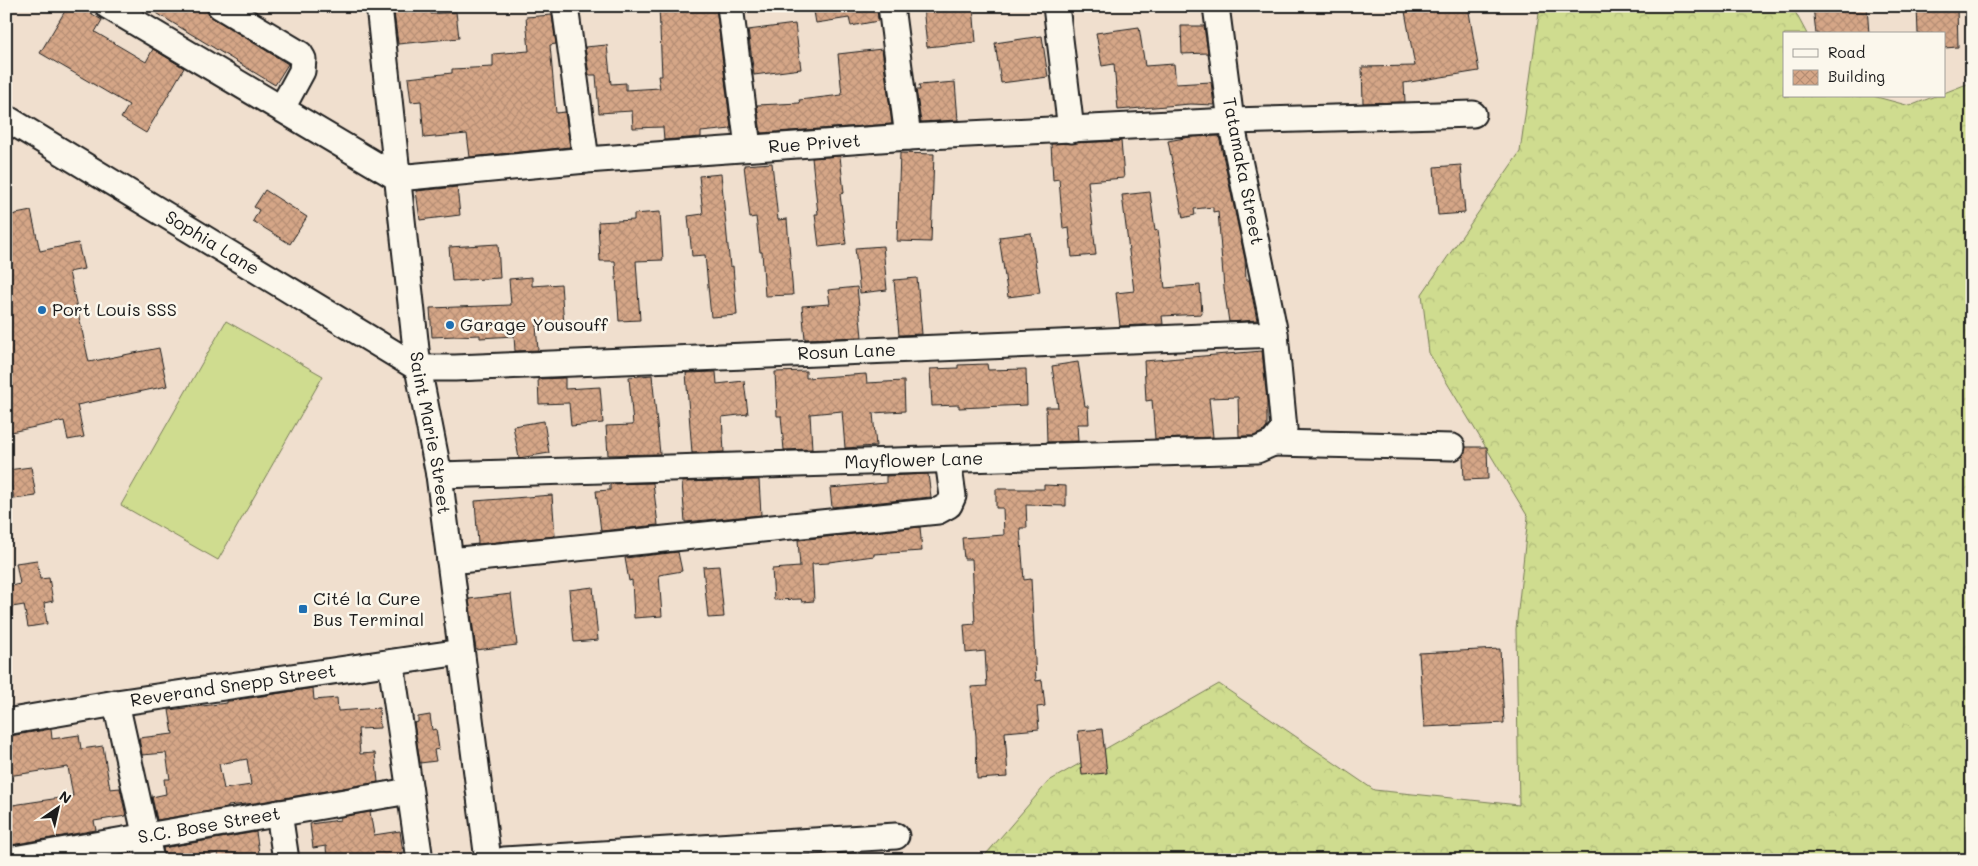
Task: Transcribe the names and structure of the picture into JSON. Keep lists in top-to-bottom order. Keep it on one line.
{"streets":{"street":["Rue Privet","Tatamaka Street","Sophia Lane","Rosun Lane","Saint Marie Street","Mayflower Lane","Reverand Snepp Street","S.C. Bose Street"]},"crossings":[["Rue Privet","Tatamaka Street"],["Rue Privet","Saint Marie Street"],["Tatamaka Street","Rosun Lane"],["Sophia Lane","Rosun Lane"],["Sophia Lane","Saint Marie Street"],["Rosun Lane","Saint Marie Street"],["Saint Marie Street","Mayflower Lane"],["Saint Marie Street","Reverand Snepp Street"]],"places":{"other":["Port Louis SSS","Garage Yousouff"],"transit":["Cité la Cure Bus Terminal"]},"legend":["Road","Building"],"north":"top right"}
